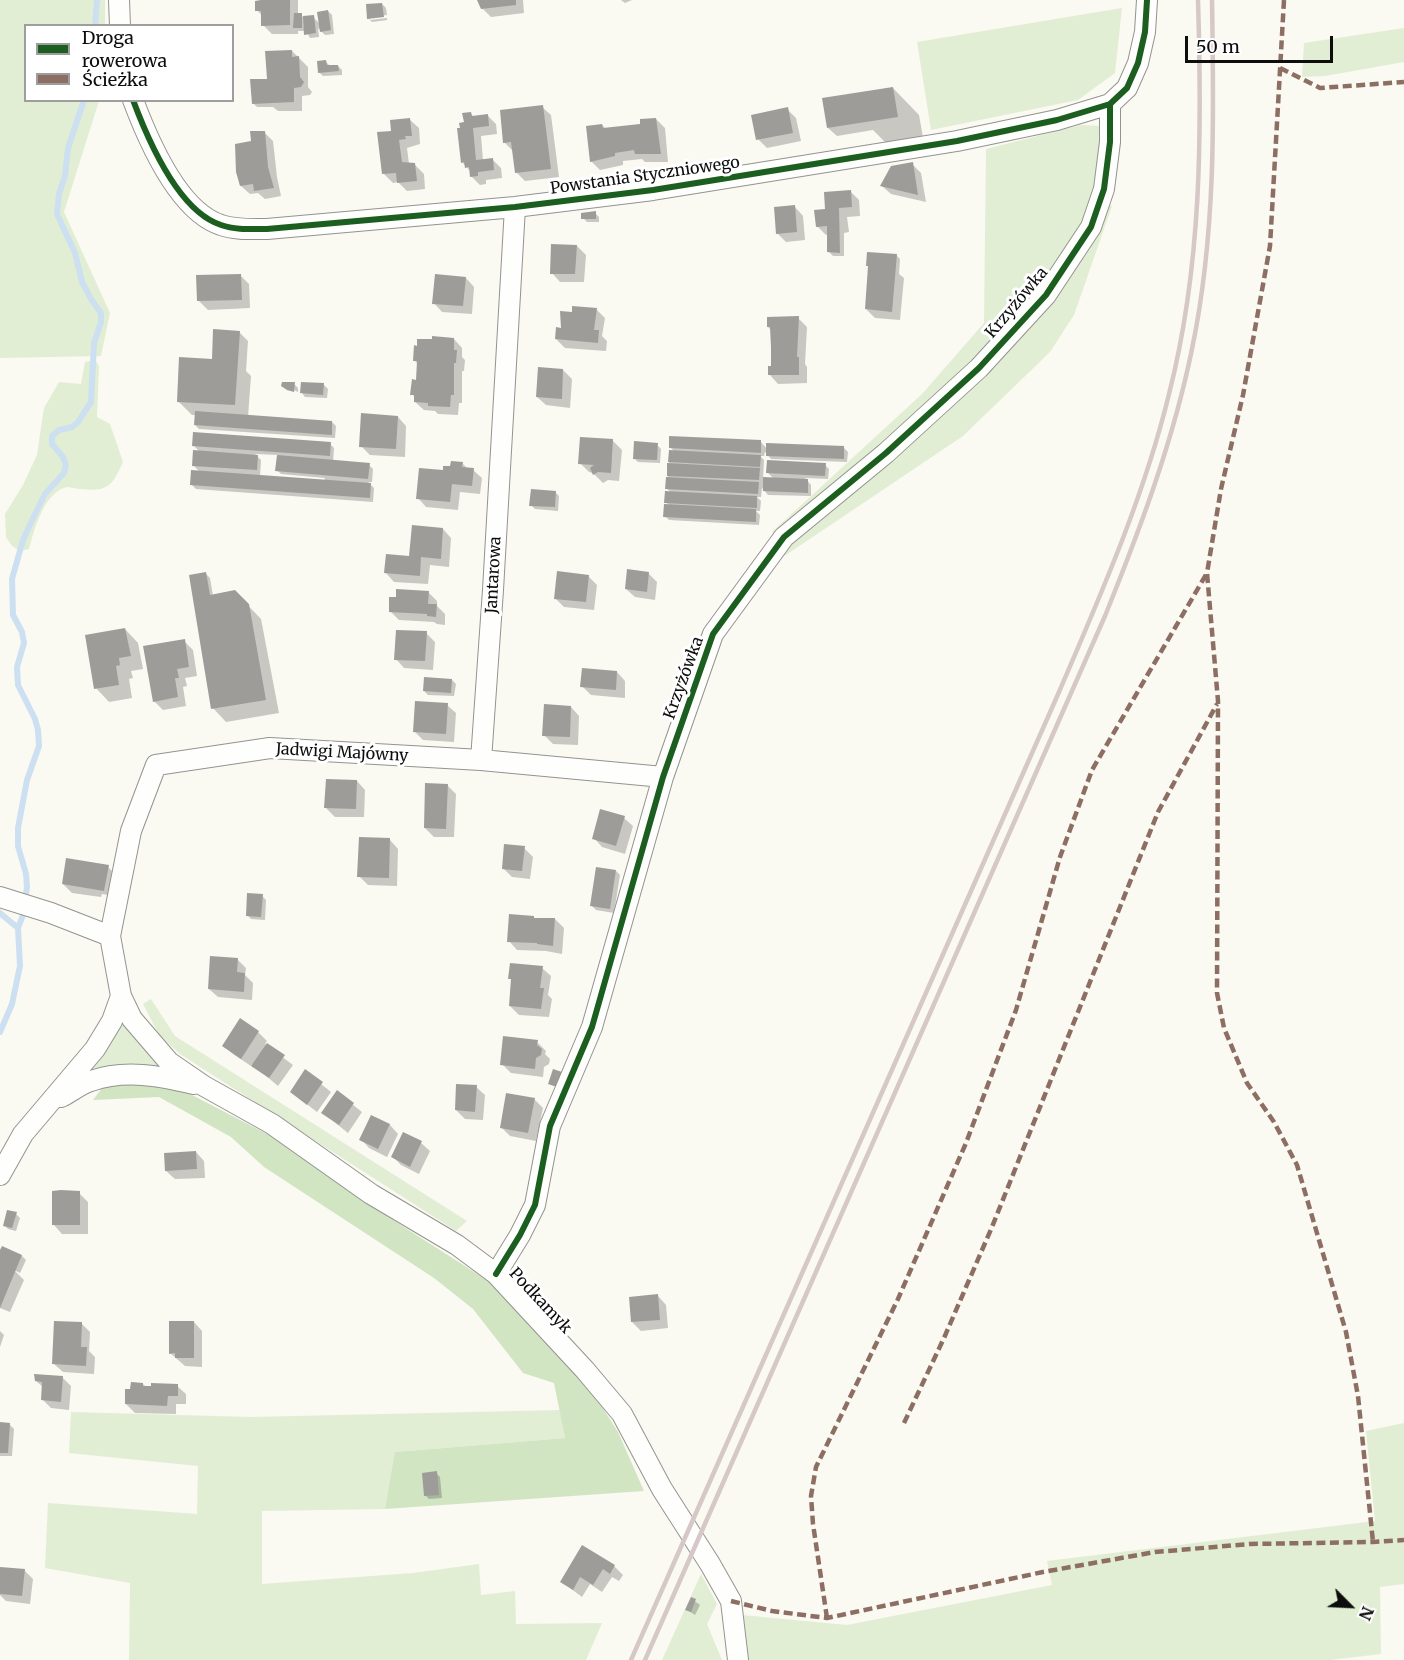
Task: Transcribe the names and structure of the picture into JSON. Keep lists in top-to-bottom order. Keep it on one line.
{"streets":{"street":["Powstania Styczniowego","Krzyżówka","Jantarowa","Jadwigi Majówny","Podkamyk"]},"crossings":[["Powstania Styczniowego","Krzyżówka"],["Powstania Styczniowego","Jantarowa"],["Krzyżówka","Podkamyk"],["Jantarowa","Jadwigi Majówny"],["Jadwigi Majówny","Podkamyk"]],"legend":["Droga rowerowa","Ścieżka"],"scale_bar":"50 m","north":"bottom right"}
